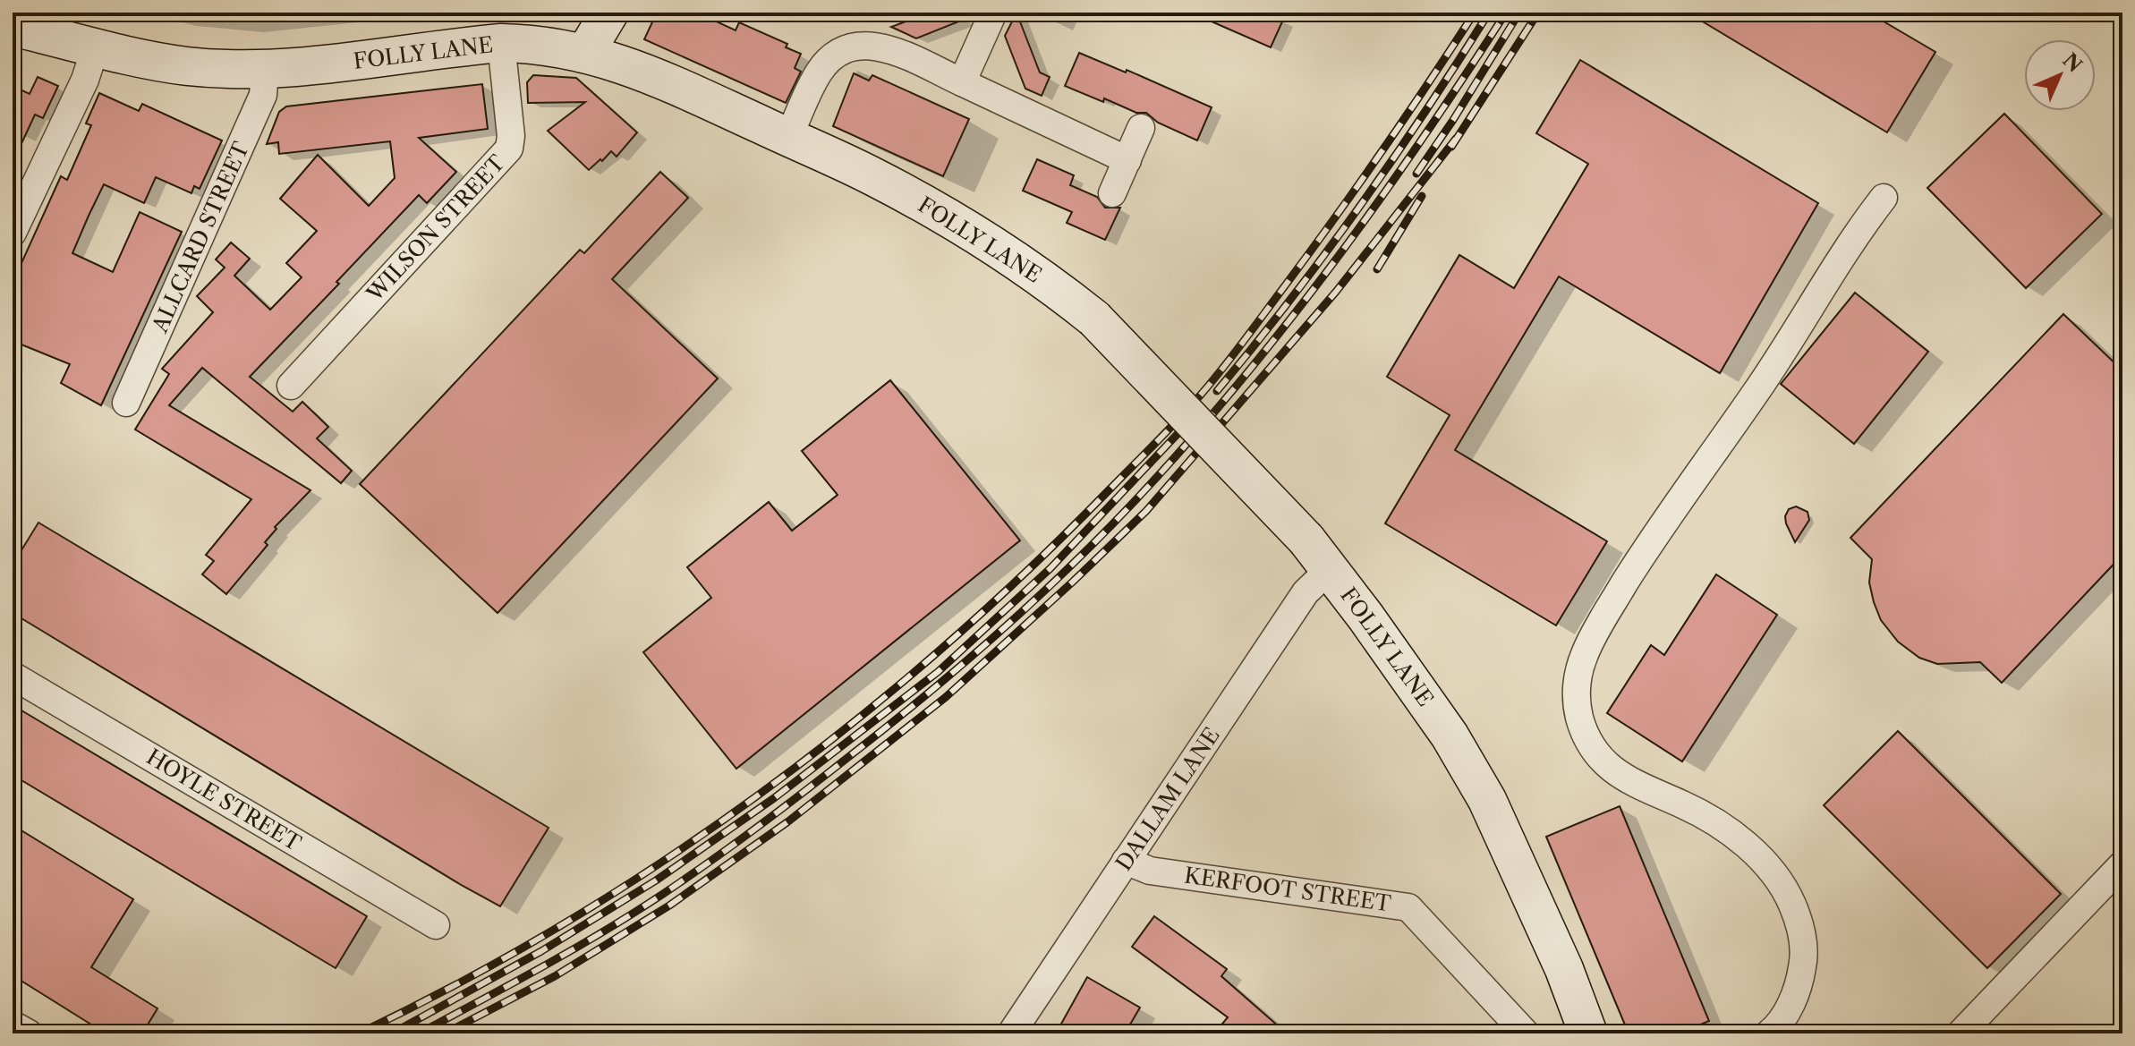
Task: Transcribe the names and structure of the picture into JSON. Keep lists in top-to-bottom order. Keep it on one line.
{"streets":{"street":["FOLLY LANE","WILSON STREET","ALLCARD STREET","DALLAM LANE","HOYLE STREET","KERFOOT STREET"]},"crossings":[["FOLLY LANE","WILSON STREET"],["FOLLY LANE","ALLCARD STREET"],["FOLLY LANE","DALLAM LANE"],["DALLAM LANE","KERFOOT STREET"]],"north":"top right"}
